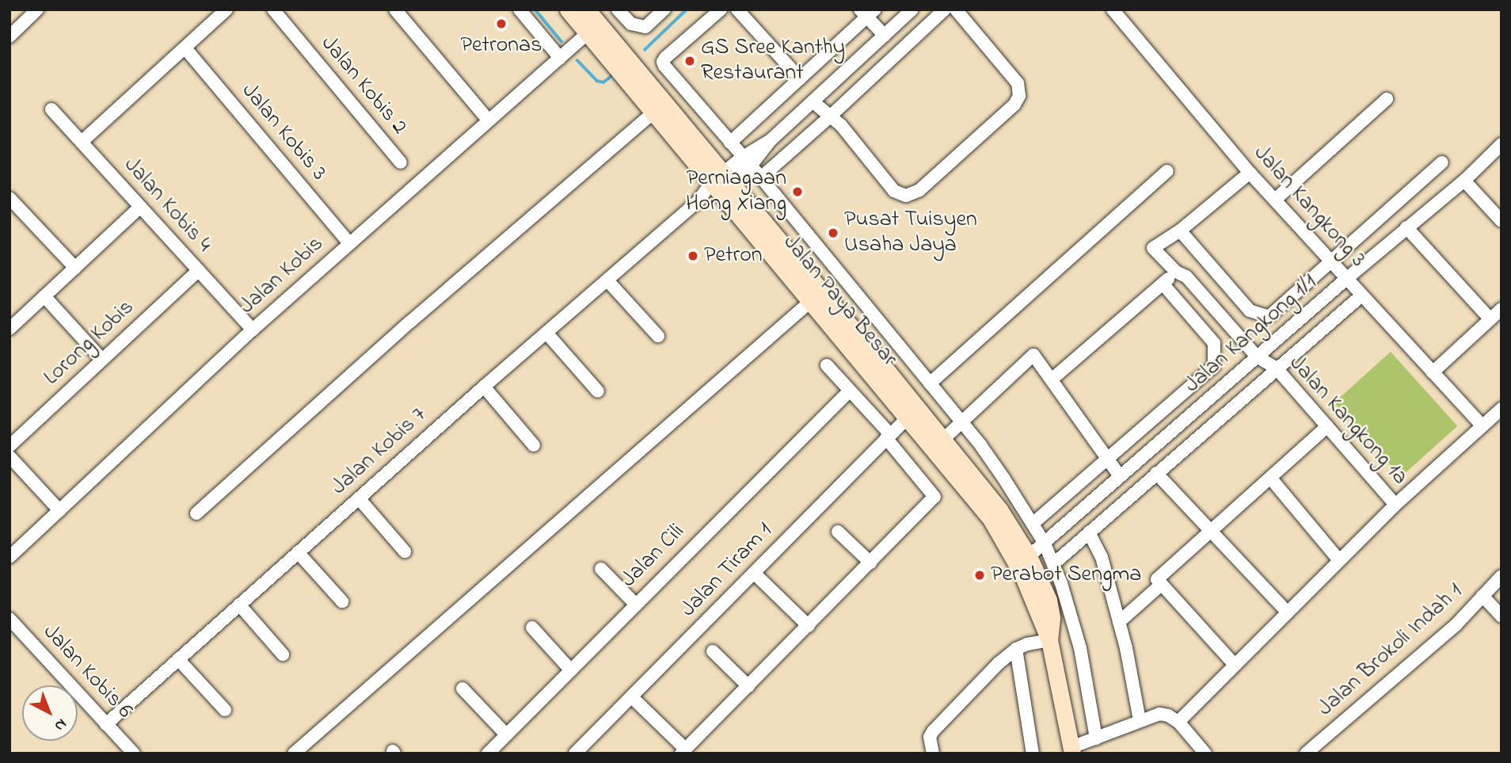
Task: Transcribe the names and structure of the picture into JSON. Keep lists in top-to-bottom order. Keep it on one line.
{"streets":{"street":["Jalan Kobis 2","Jalan Kobis 3","Jalan Kobis 4","Jalan Kangkong 3","Jalan Kobis","Jalan Paya Besar","Jalan Kangkong 1/1","Lorong Kobis","Jalan Kangkong 1a","Jalan Kobis 7","Jalan Cili","Jalan Tiram 1","Jalan Brokoli Indah 1","Jalan Kobis 6"]},"crossings":[["Jalan Kobis 3","Jalan Kobis"],["Jalan Kobis 4","Jalan Kobis"],["Jalan Kobis 4","Lorong Kobis"],["Jalan Kangkong 3","Jalan Kangkong 1/1"],["Jalan Kobis","Jalan Paya Besar"],["Jalan Paya Besar","Jalan Kangkong 1/1"],["Jalan Paya Besar","Jalan Kobis 7"],["Jalan Paya Besar","Jalan Tiram 1"],["Jalan Kangkong 1/1","Jalan Kangkong 1a"],["Jalan Kobis 7","Jalan Kobis 6"]],"places":["Petronas","GS Sree Kanthy Restaurant","Perniagaan Hong Xiang","Pusat Tuisyen Usaha Jaya","Petron","Perabot Sengma"],"north":"bottom right"}
